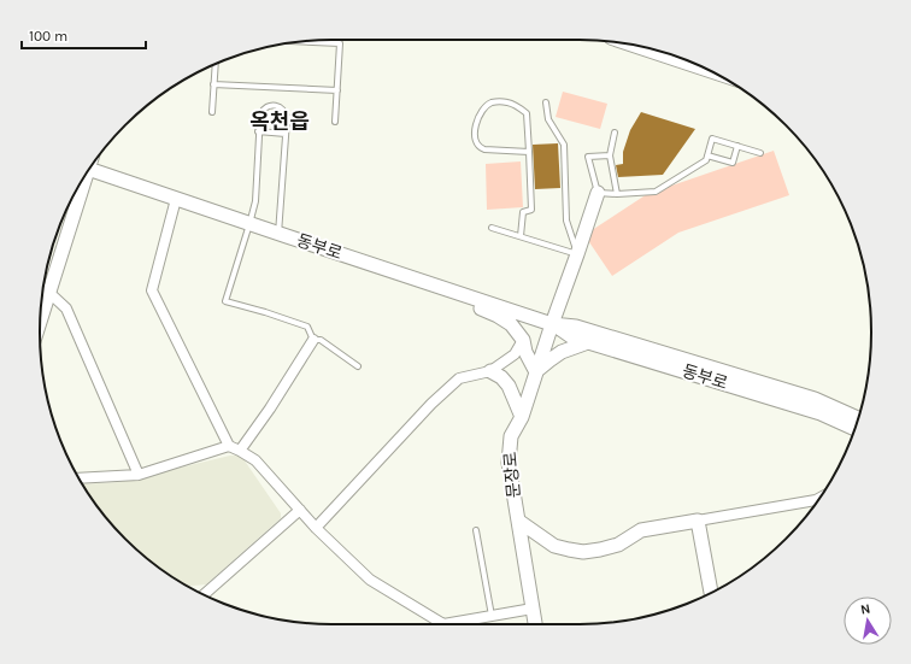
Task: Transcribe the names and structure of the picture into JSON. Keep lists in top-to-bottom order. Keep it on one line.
{"streets":{"street":["동부로","문장로"]},"crossings":[["동부로","문장로"]],"districts":["옥천읍"],"scale_bar":"100 m","north":"top"}
